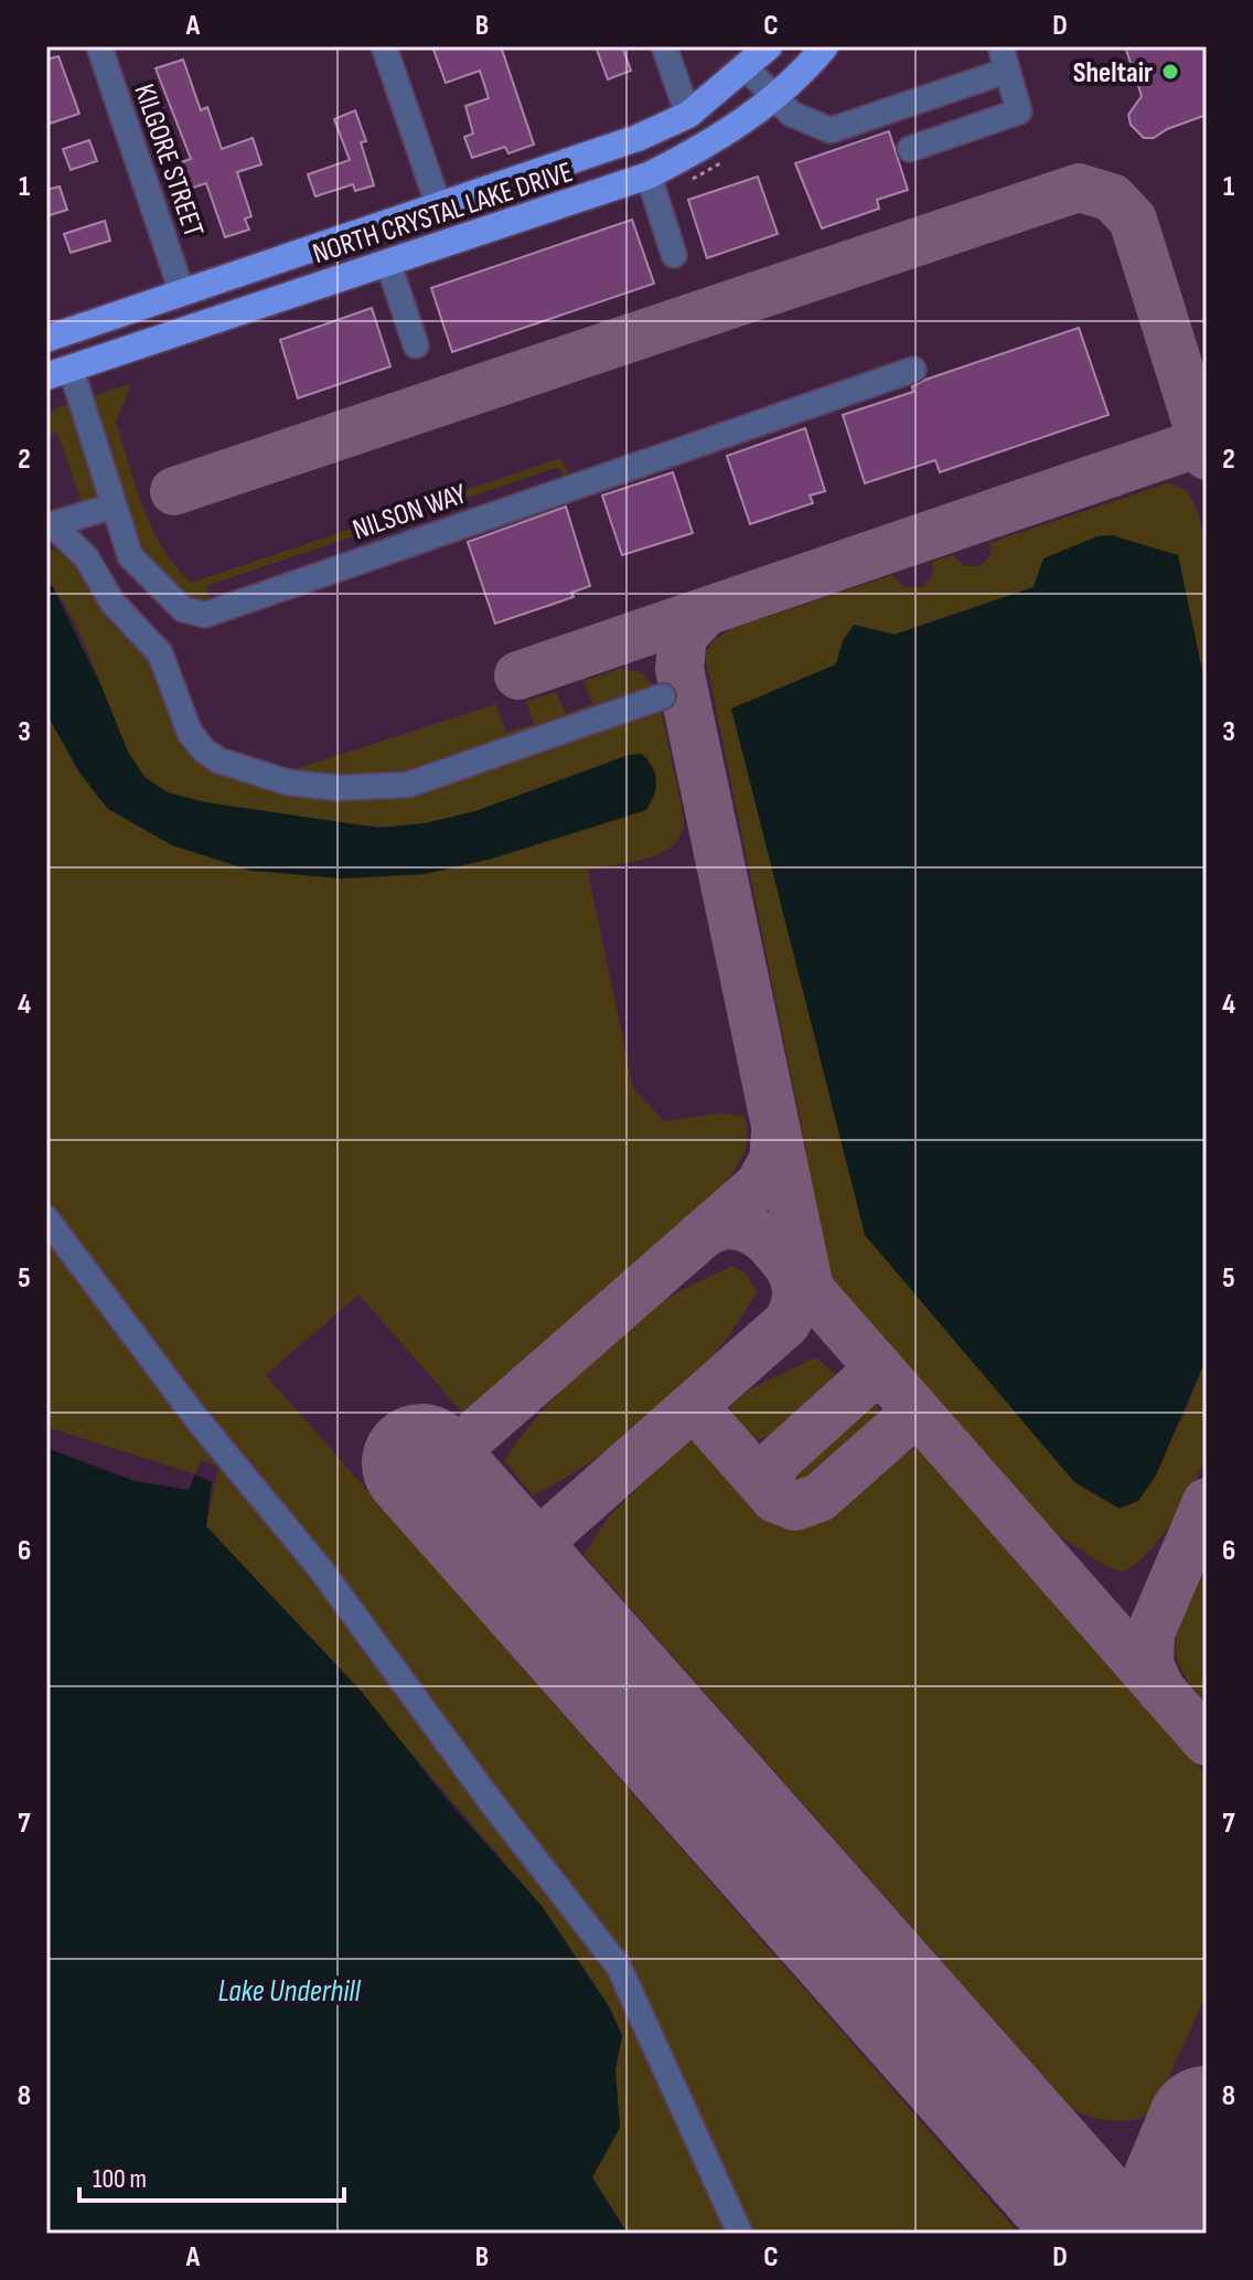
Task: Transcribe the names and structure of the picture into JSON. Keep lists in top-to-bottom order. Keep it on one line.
{"streets":{"main road":["NORTH CRYSTAL LAKE DRIVE"],"street":["KILGORE STREET","NILSON WAY"]},"crossings":[["KILGORE STREET","NORTH CRYSTAL LAKE DRIVE"],["NORTH CRYSTAL LAKE DRIVE","NILSON WAY"]],"water":["Lake Underhill"],"places":["Sheltair"],"scale_bar":"100 m","grid":{"columns":["A","B","C","D"],"rows":["1","2","3","4","5","6","7","8"]}}
